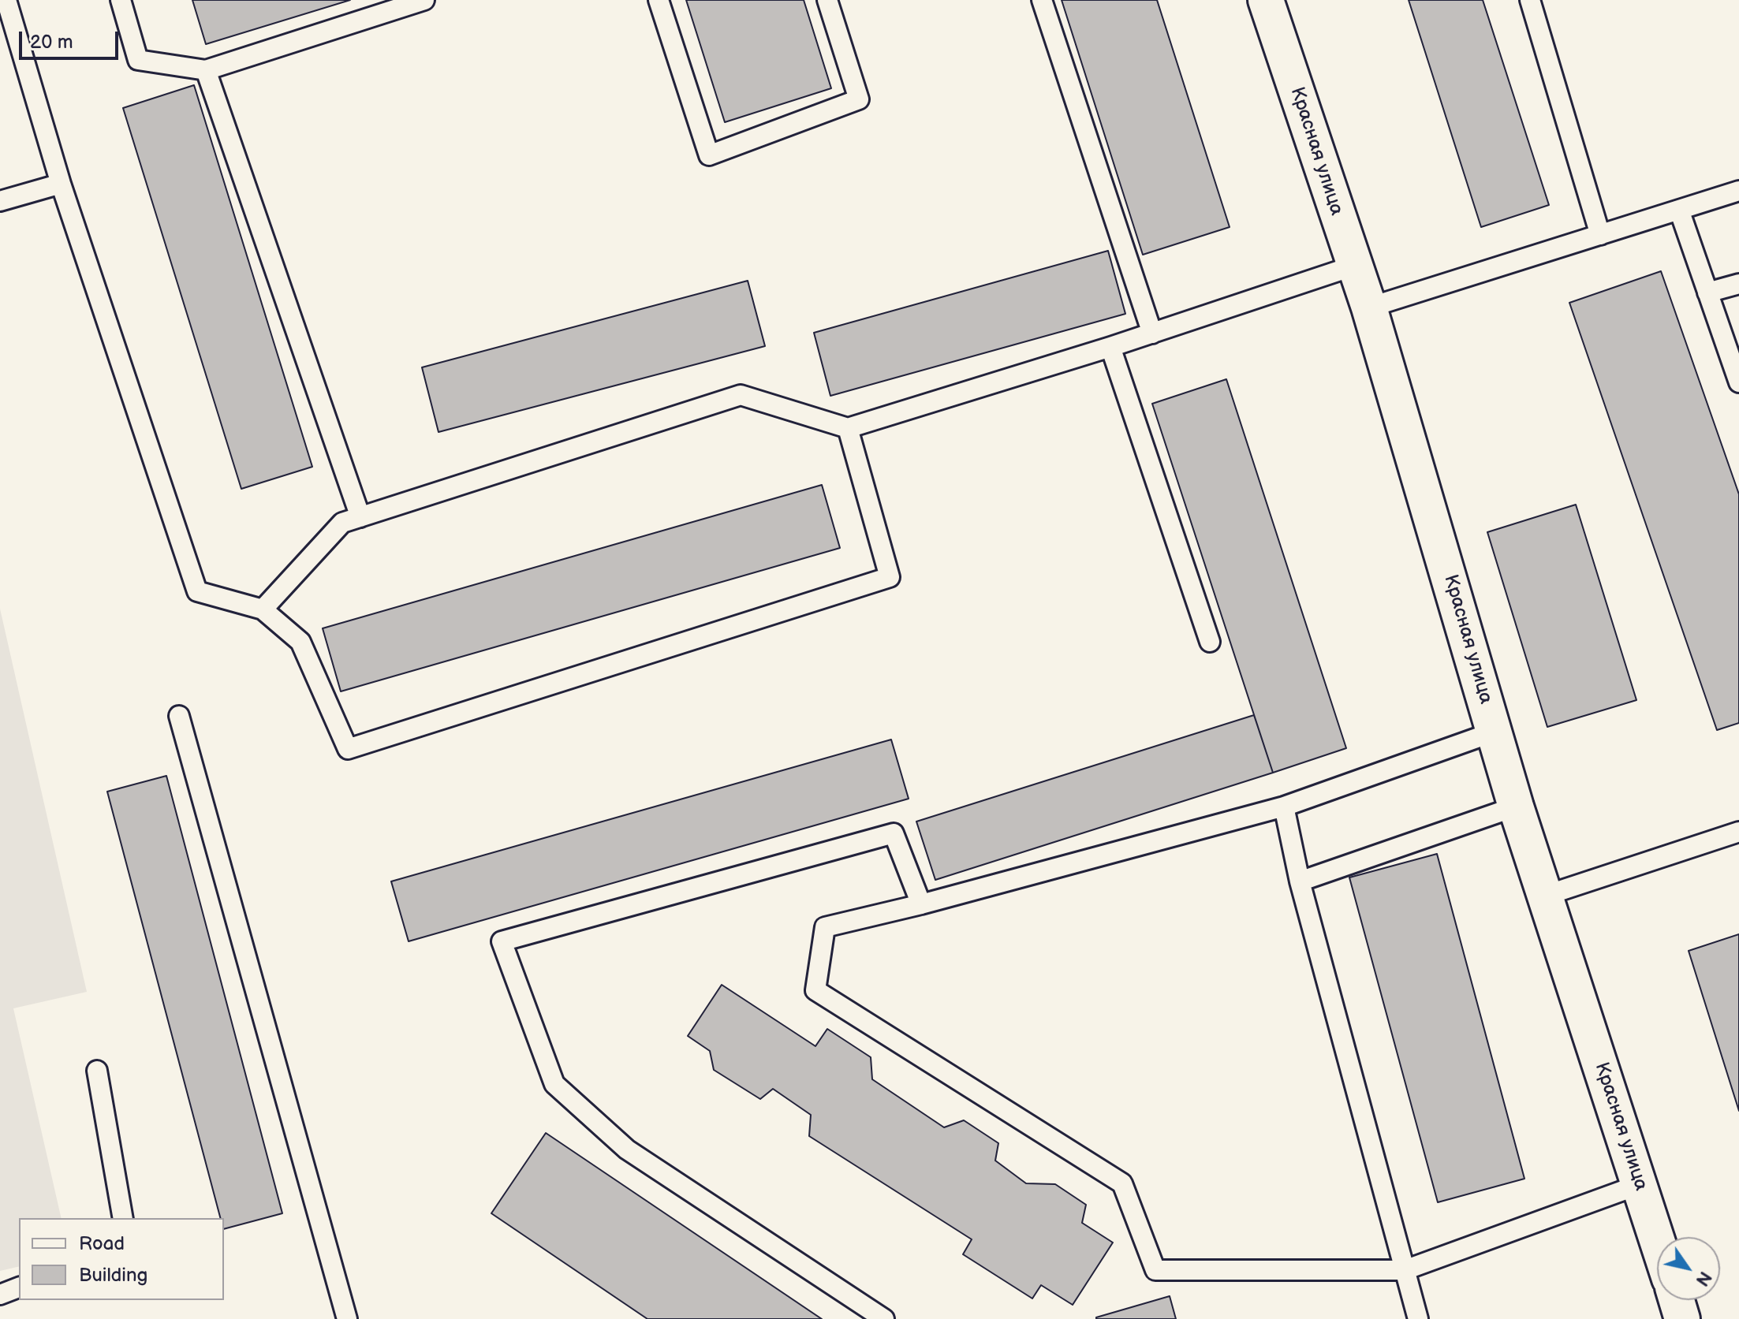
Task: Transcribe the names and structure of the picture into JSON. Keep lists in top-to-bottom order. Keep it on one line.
{"streets":{"street":["Красная улица"]},"legend":["Road","Building"],"scale_bar":"20 m","north":"bottom right"}
